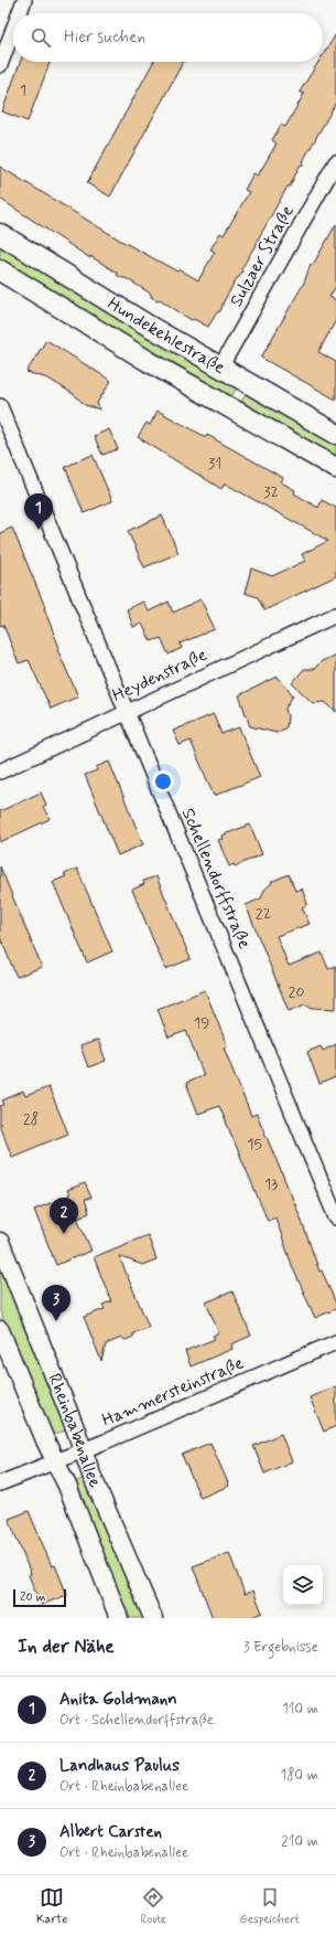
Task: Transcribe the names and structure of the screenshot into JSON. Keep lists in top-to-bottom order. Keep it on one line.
{"streets":{"main road":["Hundekehlestraße"],"street":["Sulzaer Straße","Heydenstraße","Schellendorffstraße","Hammersteinstraße","Rheinbabenallee"]},"crossings":[["Sulzaer Straße","Hundekehlestraße"],["Heydenstraße","Schellendorffstraße"],["Hammersteinstraße","Rheinbabenallee"]],"house_numbers":["1","31","32","22","20","19","28","15","13"],"scale_bar":"20 m","page":{"search":"Hier suchen","pins":["1","2","3"],"scale":"20 m","heading":["In der Nähe","3 Ergebnisse"],"list":[{"mark":"1","name":"Anita Goldmann","note":"Ort · Schellendorffstraße","value":"110 m"},{"mark":"2","name":"Landhaus Paulus","note":"Ort · Rheinbabenallee","value":"180 m"},{"mark":"3","name":"Albert Carsten","note":"Ort · Rheinbabenallee","value":"210 m"}],"nav":["Karte","Route","Gespeichert"]}}
